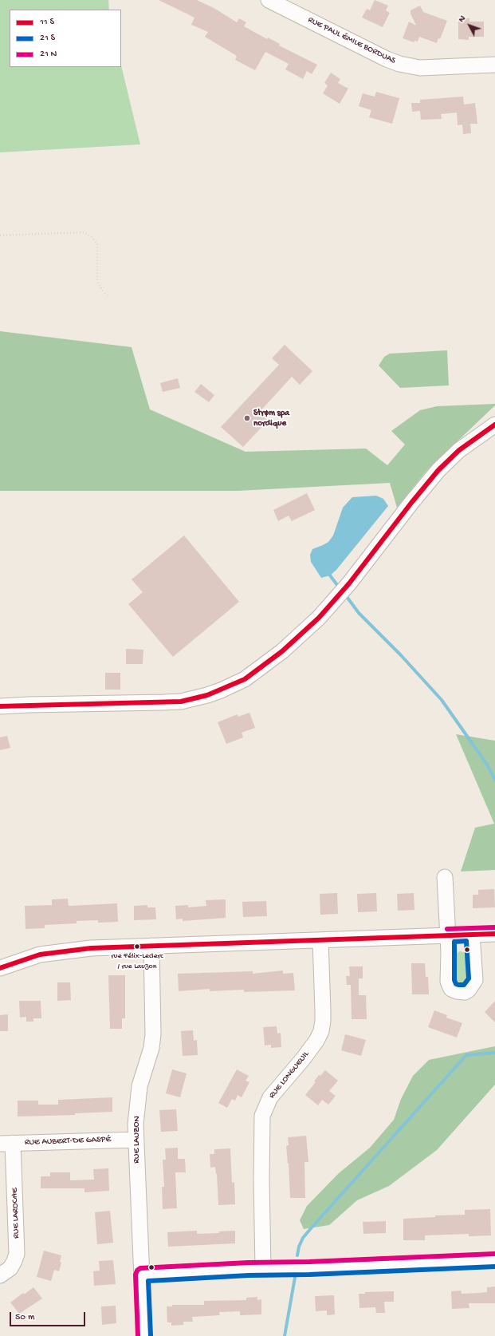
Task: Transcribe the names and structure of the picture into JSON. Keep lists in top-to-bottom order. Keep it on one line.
{"streets":{"street":["RUE PAUL ÉMILE BORDUAS","RUE LONGUEUIL","RUE LAUZON","RUE AUBERT-DE GASPÉ","RUE LAROCHE"]},"crossings":[["RUE LAUZON","RUE AUBERT-DE GASPÉ"],["RUE AUBERT-DE GASPÉ","RUE LAROCHE"]],"places":["Strøm spa nordique","rue Félix-Leclerc / rue Lauzon"],"legend":["11 S","21 S","21 N"],"scale_bar":"50 m","north":"top left"}
